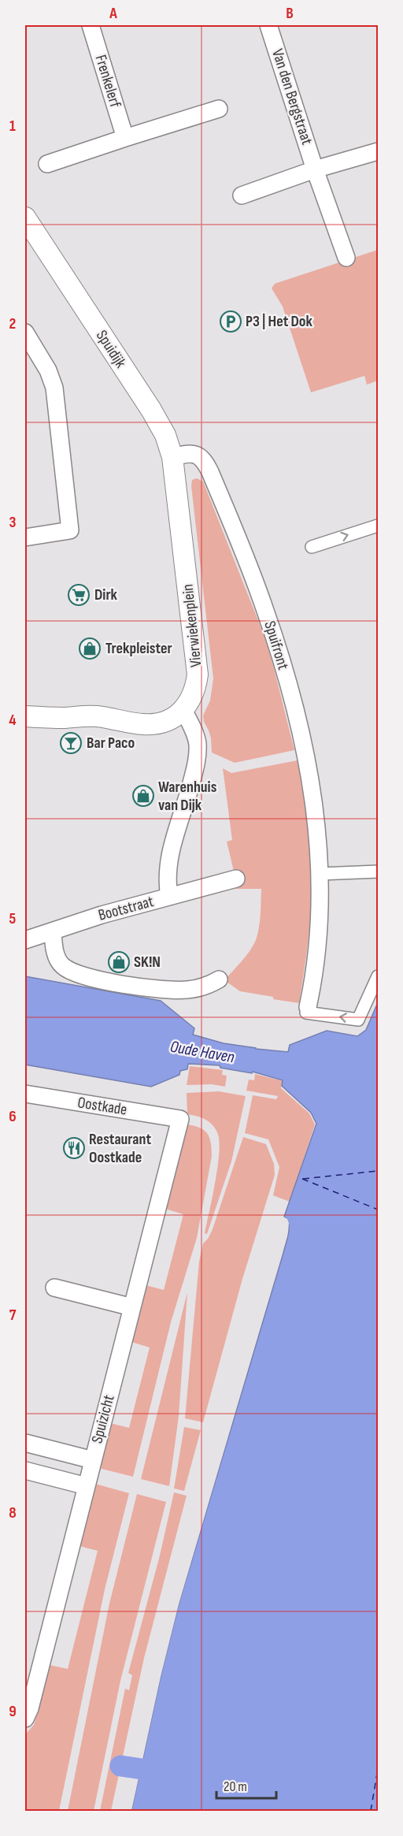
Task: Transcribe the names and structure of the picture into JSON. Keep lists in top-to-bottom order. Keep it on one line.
{"streets":{"street":["Frenkelerf","Van den Bergstraat","Spuidijk","Vierwiekenplein","Spuifront","Bootstraat","Oostkade","Spuizicht"]},"crossings":[["Spuidijk","Vierwiekenplein"],["Spuidijk","Spuifront"],["Vierwiekenplein","Bootstraat"],["Oostkade","Spuizicht"]],"water":["Oude Haven"],"places":{"parking":["P3 | Het Dok"],"supermarket":["Dirk"],"shop":["Trekpleister","Warenhuis van Dijk","SK!N"],"bar":["Bar Paco"],"restaurant":["Restaurant Oostkade"]},"scale_bar":"20 m","grid":{"columns":["A","B"],"rows":["1","2","3","4","5","6","7","8","9"]}}
